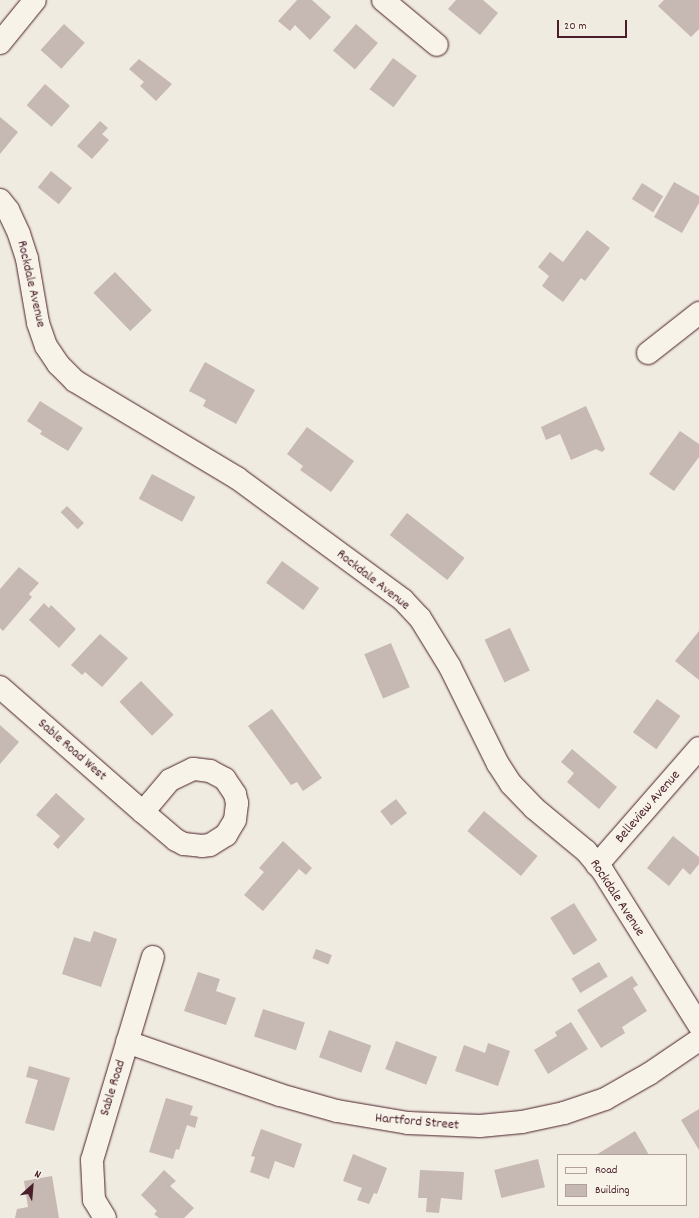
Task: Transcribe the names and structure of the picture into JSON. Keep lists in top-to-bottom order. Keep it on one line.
{"streets":{"street":["Rockdale Avenue","Sable Road West","Belleview Avenue","Sable Road","Hartford Street"]},"crossings":[["Rockdale Avenue","Belleview Avenue"],["Sable Road","Hartford Street"]],"legend":["Road","Building"],"scale_bar":"20 m","north":"top right"}
